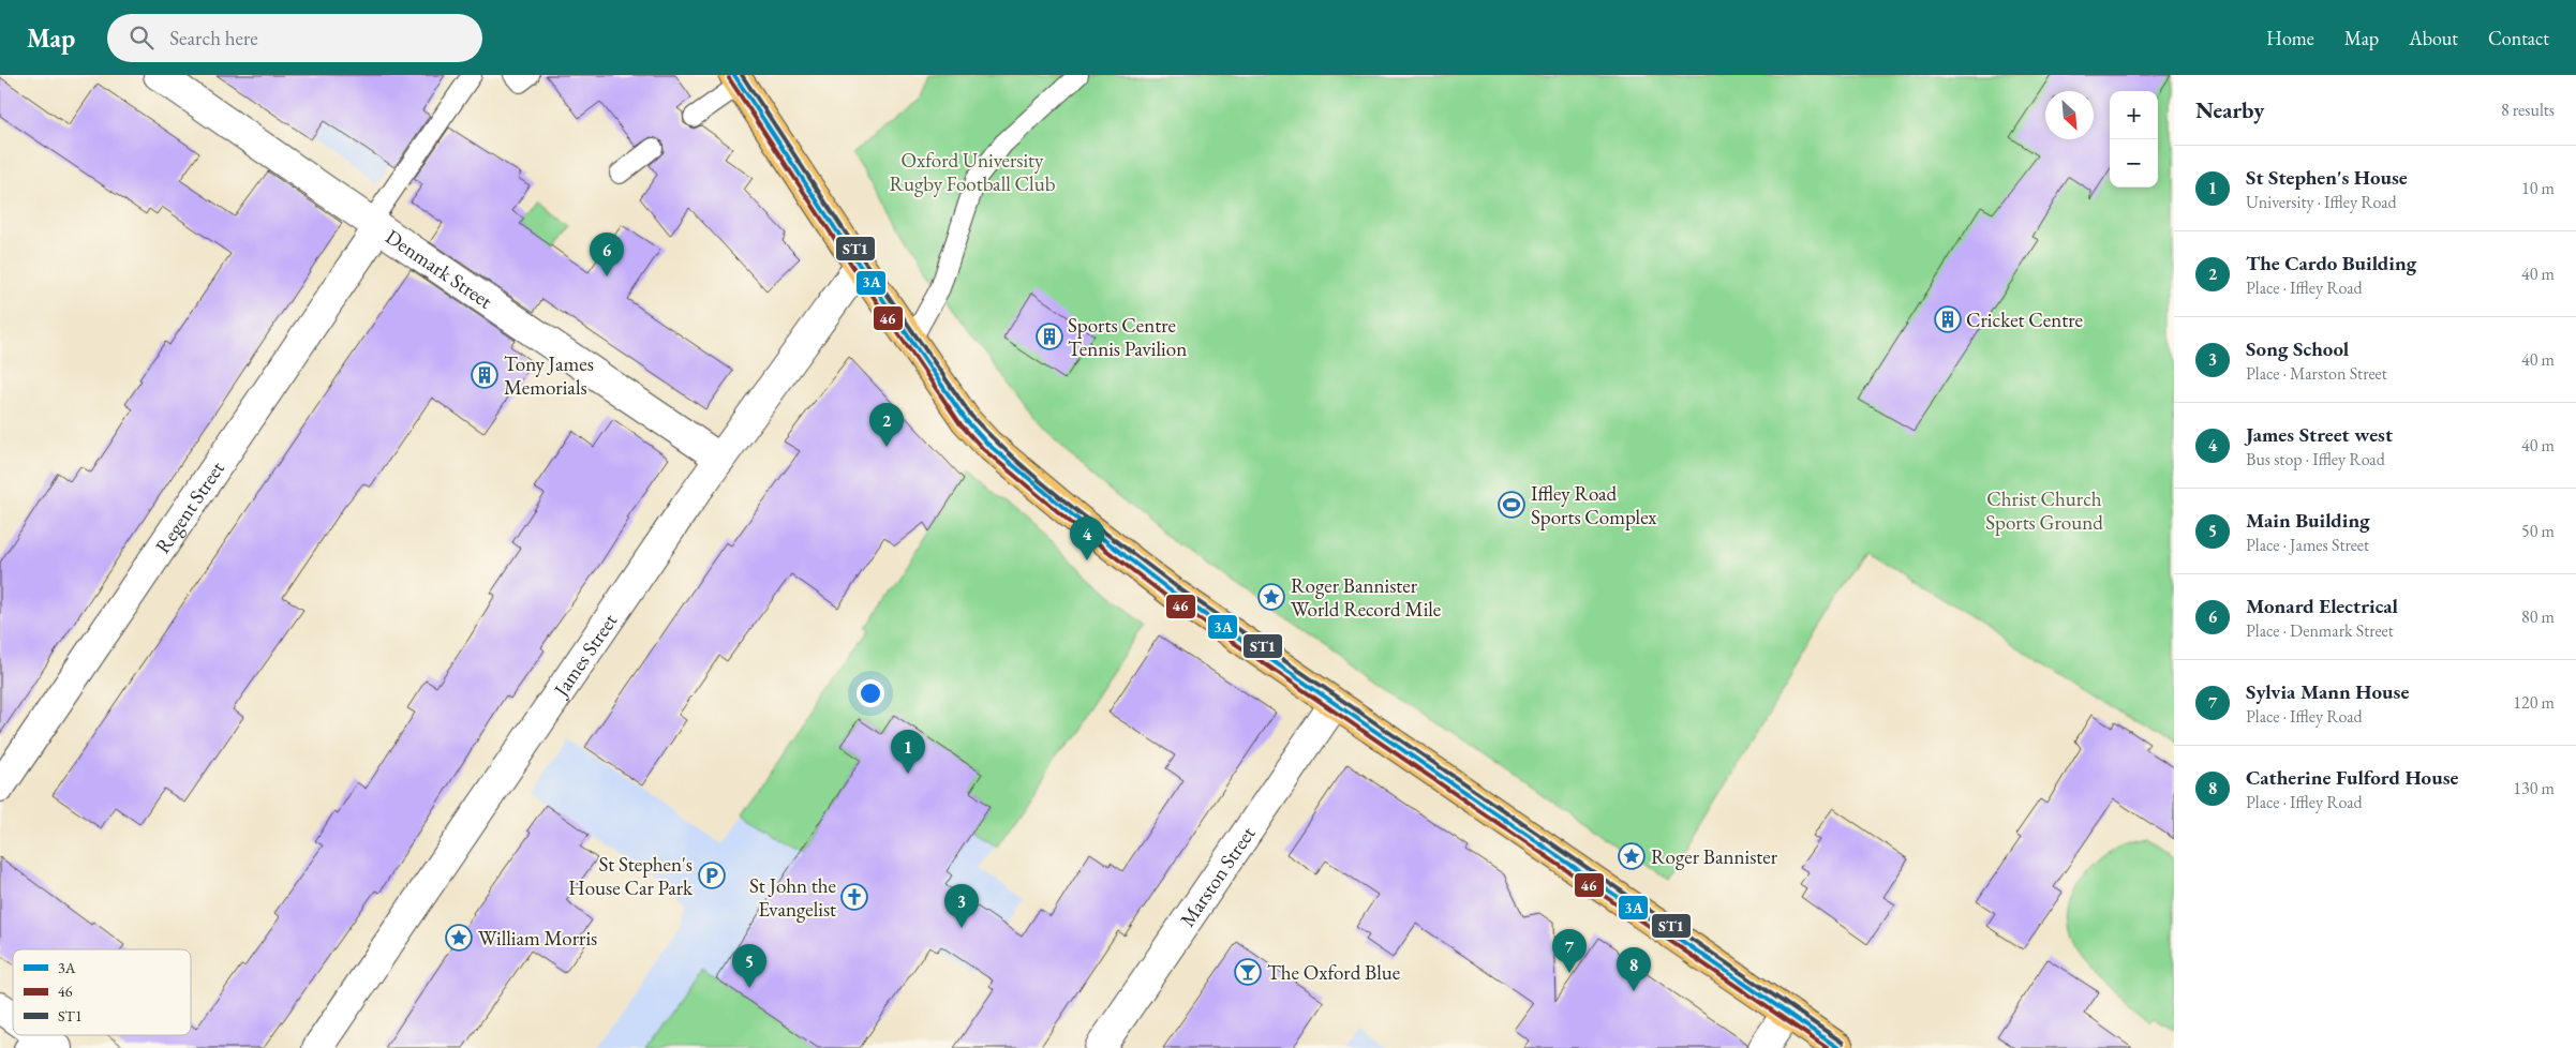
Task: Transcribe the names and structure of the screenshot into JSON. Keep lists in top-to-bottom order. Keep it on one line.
{"streets":{"street":["Denmark Street","Regent Street","James Street","Marston Street"]},"crossings":[["Denmark Street","Regent Street"],["Denmark Street","James Street"]],"parks":["Oxford University Rugby Football Club","Christ Church Sports Ground"],"places":{"building":["Cricket Centre","Sports Centre Tennis Pavilion","Tony James Memorials"],"sports":["Iffley Road Sports Complex"],"place":["Roger Bannister World Record Mile","Roger Bannister","William Morris"],"parking":["St Stephen's House Car Park"],"church":["St John the Evangelist"],"bar":["The Oxford Blue"]},"lines":["transit line 3A","transit line ST1","transit line 46"],"legend":["3A","46","ST1"],"north":"bottom right","page":{"header":"Map","search":"Search here","nav":["Home","Map","About","Contact"],"heading":["Nearby","8 results"],"map_buttons":["+","−"],"list":[{"mark":"1","name":"St Stephen's House","note":"University · Iffley Road","value":"10 m"},{"mark":"2","name":"The Cardo Building","note":"Place · Iffley Road","value":"40 m"},{"mark":"3","name":"Song School","note":"Place · Marston Street","value":"40 m"},{"mark":"4","name":"James Street west","note":"Bus stop · Iffley Road","value":"40 m"},{"mark":"5","name":"Main Building","note":"Place · James Street","value":"50 m"},{"mark":"6","name":"Monard Electrical","note":"Place · Denmark Street","value":"80 m"},{"mark":"7","name":"Sylvia Mann House","note":"Place · Iffley Road","value":"120 m"},{"mark":"8","name":"Catherine Fulford House","note":"Place · Iffley Road","value":"130 m"}],"pins":["6","2","4","1","3","7","5","8"]}}
